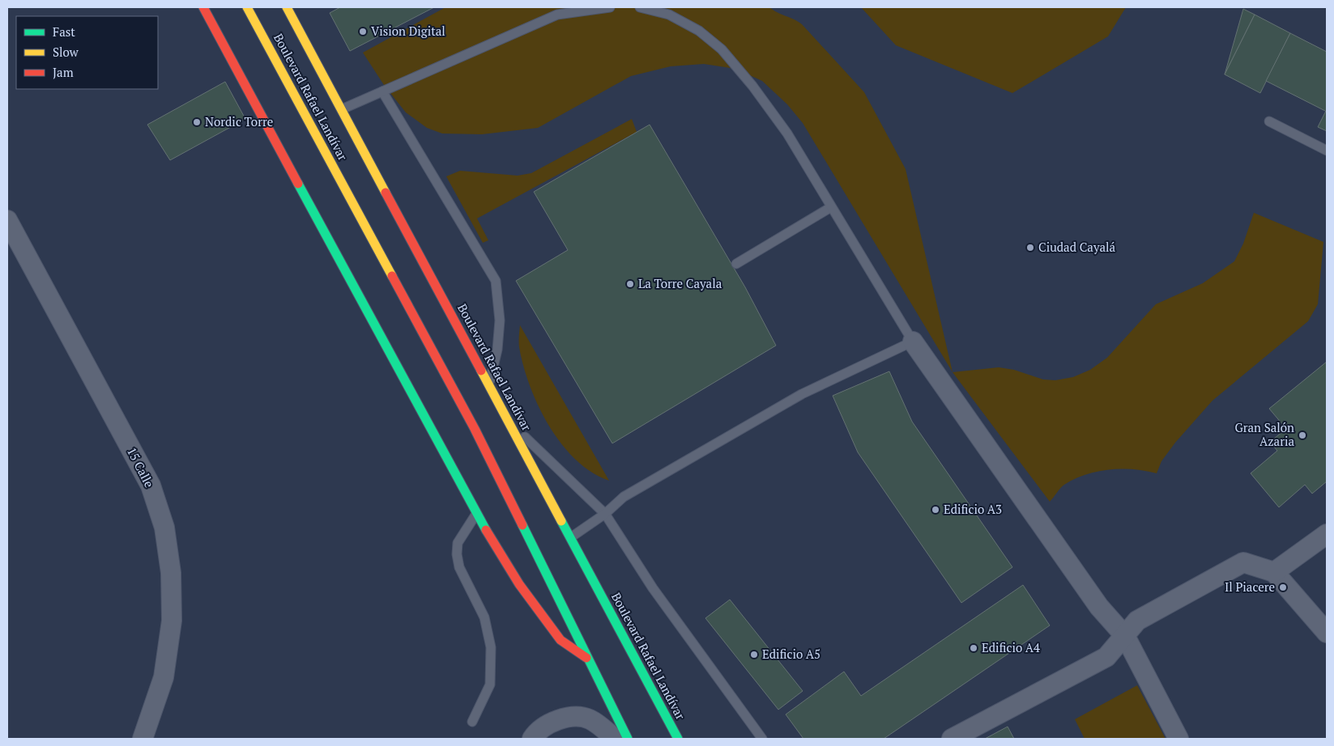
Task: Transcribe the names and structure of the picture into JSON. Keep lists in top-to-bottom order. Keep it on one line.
{"streets":{"main road":["Boulevard Rafael Landívar"],"street":["15 Calle"]},"places":["Vision Digital","Nordic Torre","Ciudad Cayalá","La Torre Cayala","Gran Salón Azaria","Edificio A3","Il Piacere","Edificio A4","Edificio A5"],"legend":["Fast","Slow","Jam"]}
